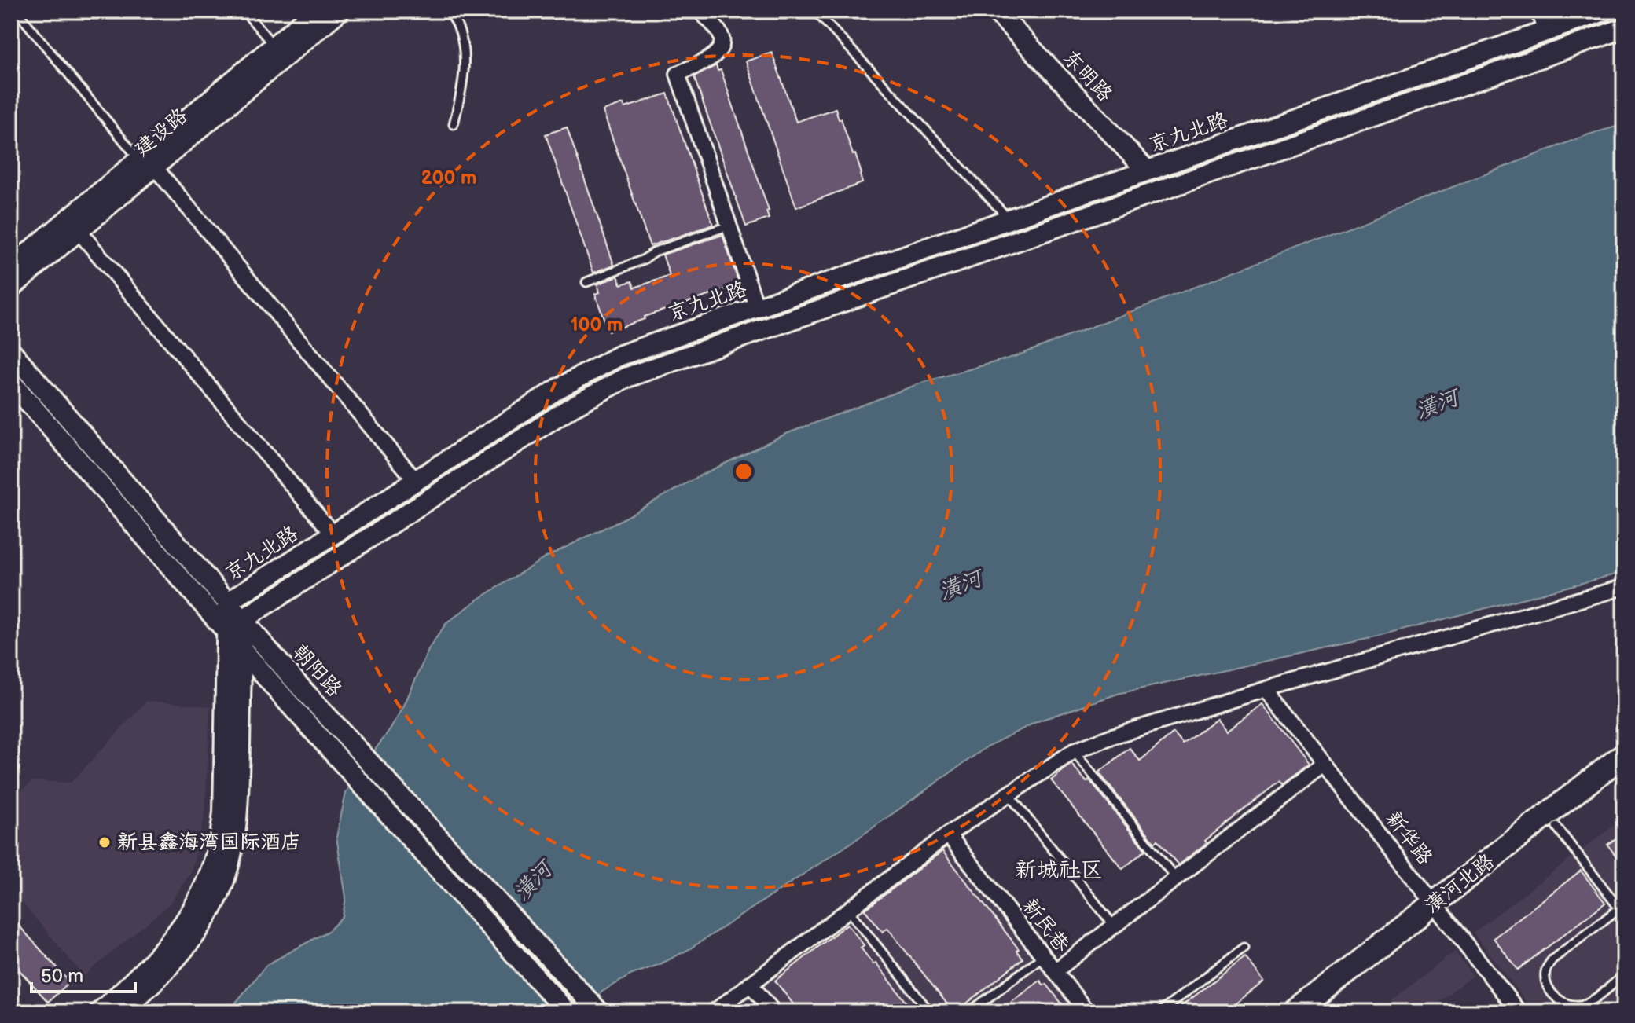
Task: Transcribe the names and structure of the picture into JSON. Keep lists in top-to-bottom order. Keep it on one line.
{"streets":{"main road":["东明路","京九北路","朝阳路","潢河北路"],"street":["建设路","新华路","新民巷"]},"crossings":[["东明路","京九北路"],["京九北路","朝阳路"],["新华路","潢河北路"]],"districts":["新城社区"],"water":["潢河"],"places":["新县鑫海湾国际酒店"],"scale_bar":"50 m","rings":["200 m","100 m"]}
